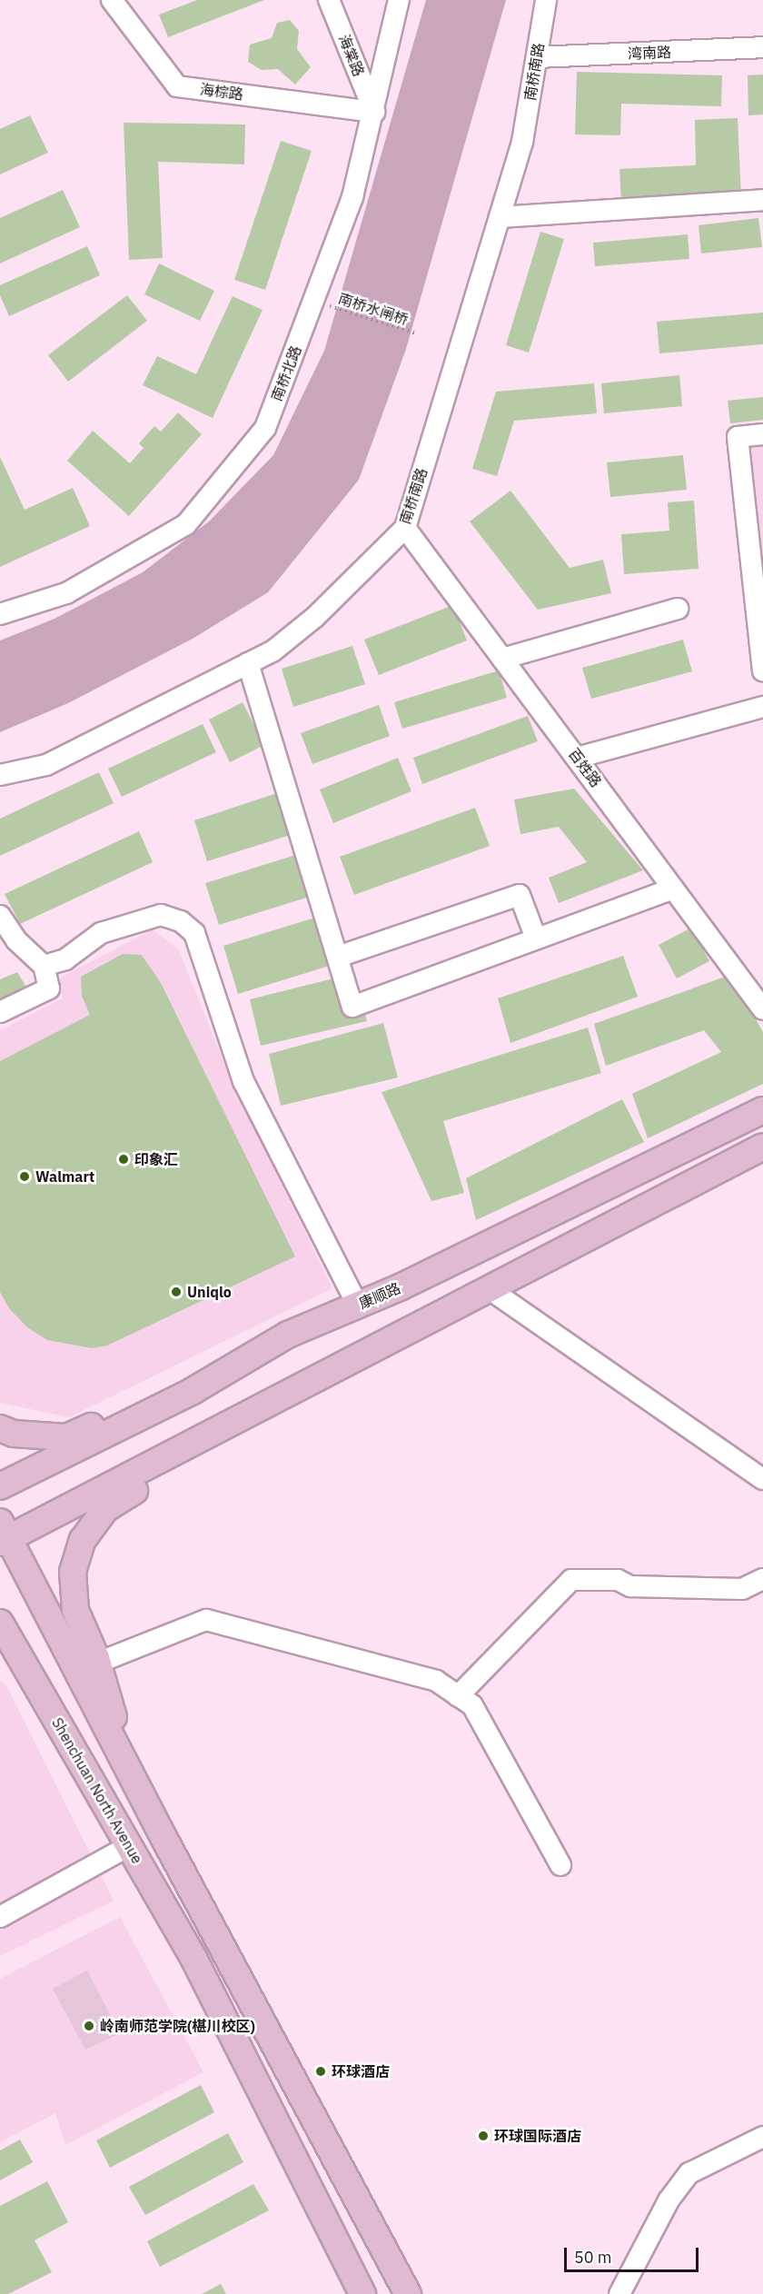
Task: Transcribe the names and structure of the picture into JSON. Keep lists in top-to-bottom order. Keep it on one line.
{"streets":{"main road":["康顺路","Shenchuan North Avenue"],"street":["湾南路","海棠路","南桥南路","海棕路","南桥北路","百姓路"],"path":["南桥水闸桥"]},"crossings":[["湾南路","南桥南路"],["海棠路","海棕路"],["海棠路","南桥北路"],["南桥南路","百姓路"],["海棕路","南桥北路"]],"places":["印象汇","Walmart","Uniqlo","岭南师范学院(椹川校区)","环球酒店","环球国际酒店"],"scale_bar":"50 m"}
